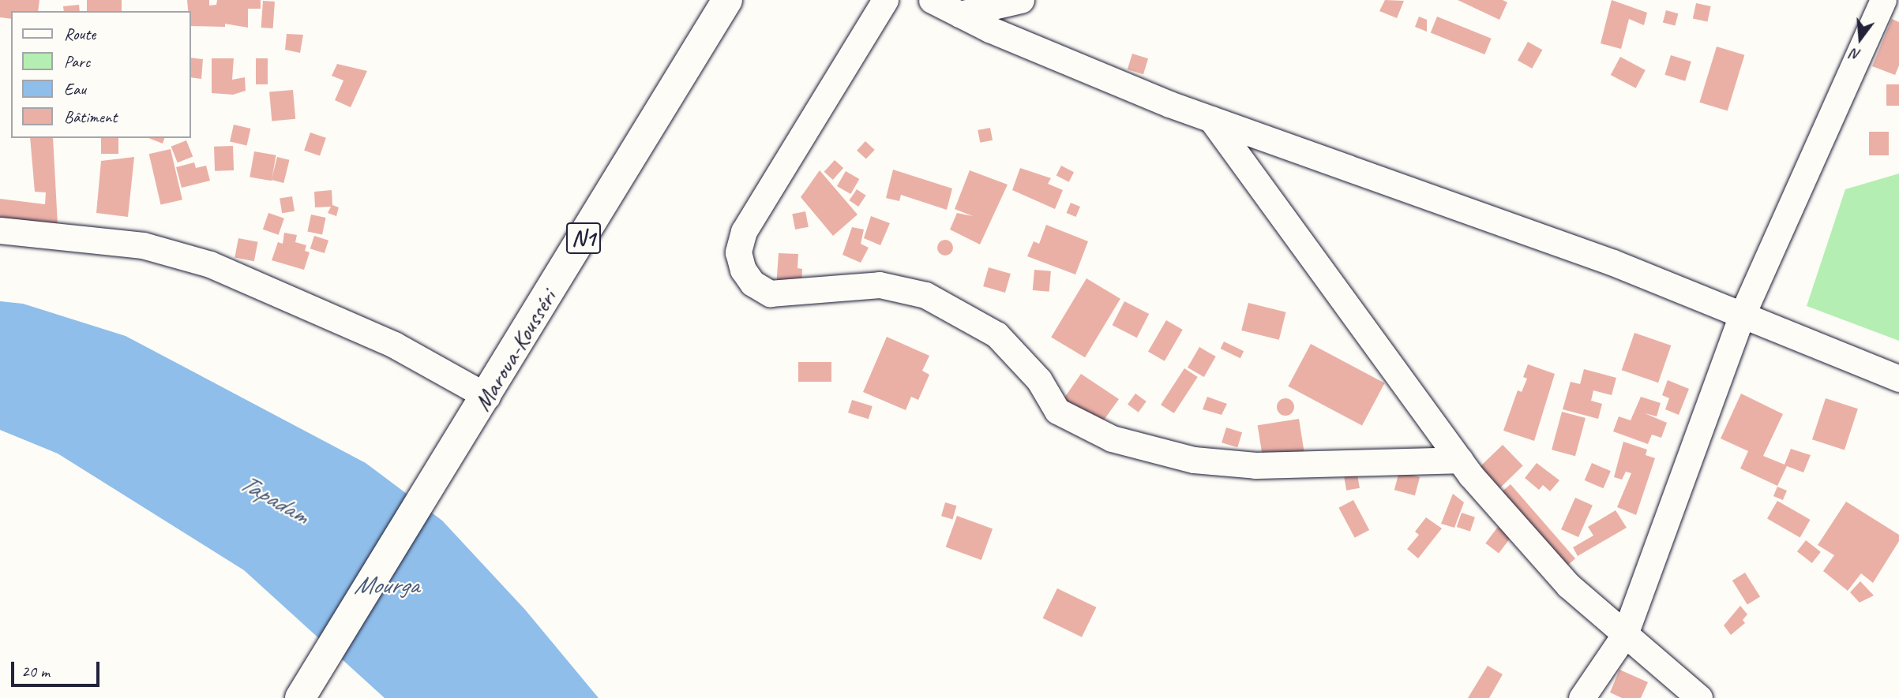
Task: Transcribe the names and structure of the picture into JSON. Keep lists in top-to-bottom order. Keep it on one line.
{"streets":{"highway":["N1","Maroua-Kousséri"]},"water":["Tapadam","Mourga"],"legend":["Route","Parc","Eau","Bâtiment"],"scale_bar":"20 m","north":"bottom"}
